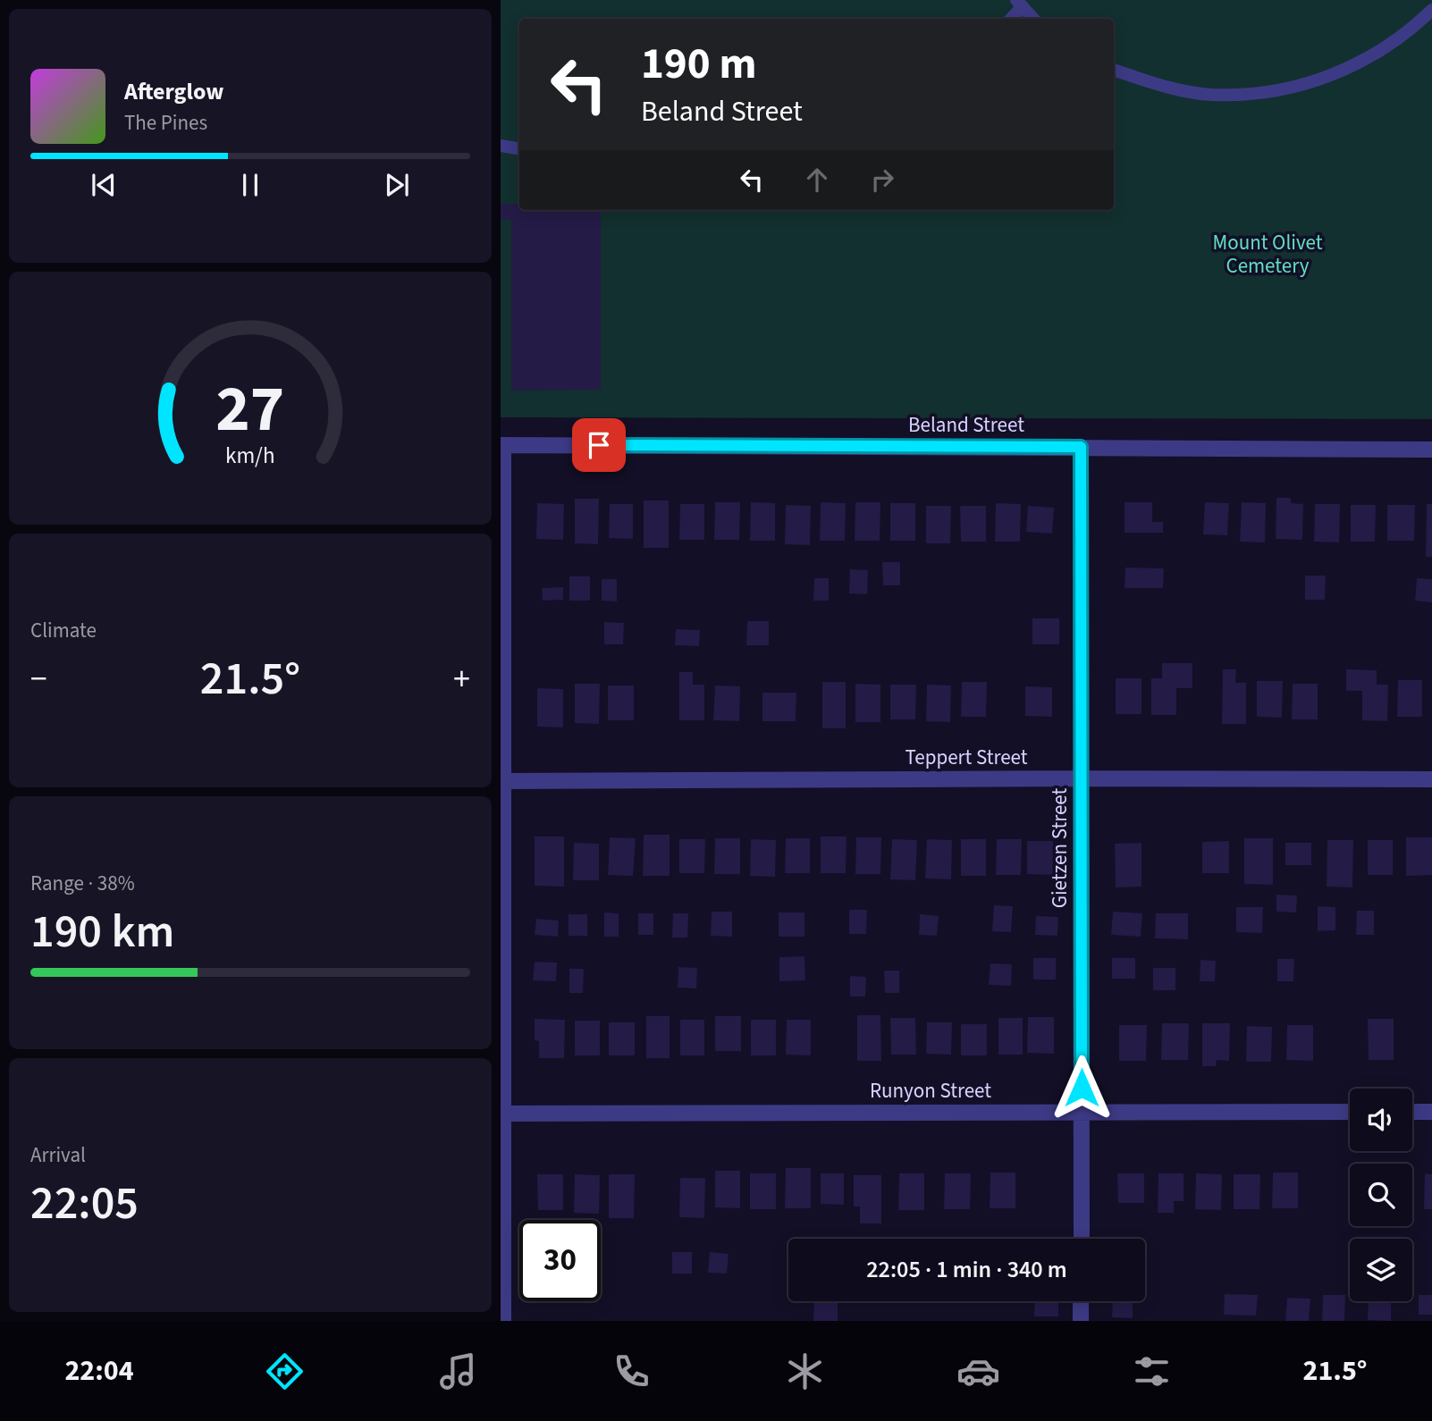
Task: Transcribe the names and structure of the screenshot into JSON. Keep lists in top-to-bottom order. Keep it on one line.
{"streets":{"street":["Beland Street","Teppert Street","Gietzen Street","Runyon Street"]},"crossings":[["Beland Street","Gietzen Street"],["Teppert Street","Gietzen Street"],["Gietzen Street","Runyon Street"]],"parks":["Mount Olivet Cemetery"],"page":{"turn":["190 m","Beland Street"],"song":["Afterglow","The Pines"],"tile":["Climate",["Range · 38%","190 km"],["Arrival","22:05"]],"heat":["−","21.5°","+"],"limit":"30","trip":"22:05 · 1 min · 340 m","tabs":["22:04","21.5°"],"gauge":["27","km/h"]}}
